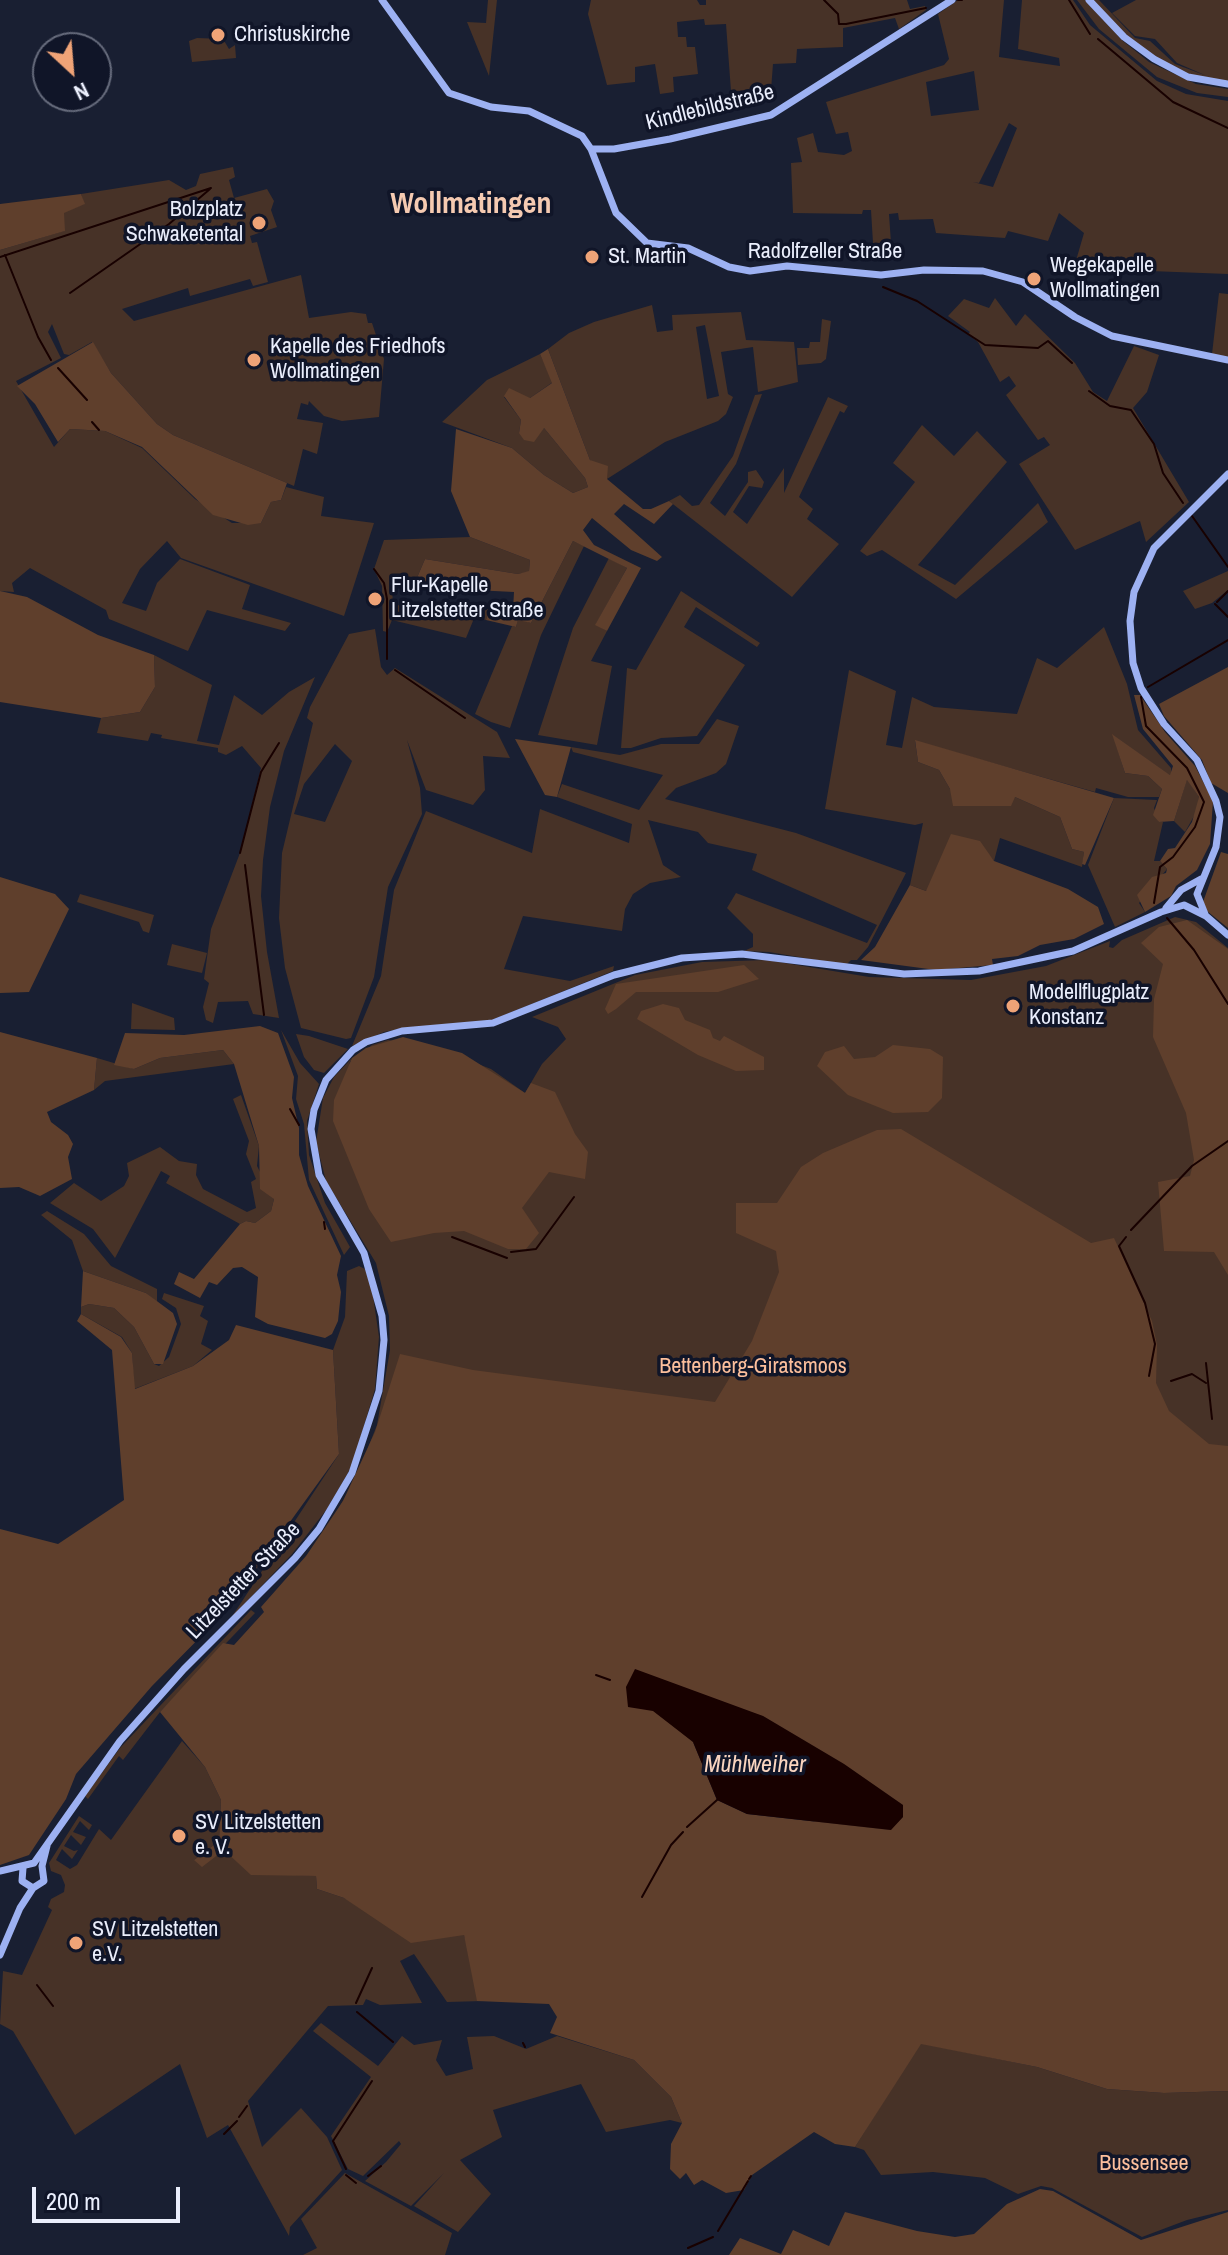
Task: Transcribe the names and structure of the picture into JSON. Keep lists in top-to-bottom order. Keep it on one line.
{"streets":{"main road":["Kindlebildstraße","Radolfzeller Straße","Litzelstetter Straße"]},"crossings":[["Kindlebildstraße","Radolfzeller Straße"]],"districts":["Wollmatingen"],"water":["Mühlweiher"],"parks":["Bettenberg-Giratsmoos","Bussensee"],"places":["Christuskirche","Bolzplatz Schwaketental","St. Martin","Wegekapelle Wollmatingen","Kapelle des Friedhofs Wollmatingen","Flur-Kapelle Litzelstetter Straße","Modellflugplatz Konstanz","SV Litzelstetten e. V.","SV Litzelstetten e.V."],"scale_bar":"200 m","north":"bottom right"}
